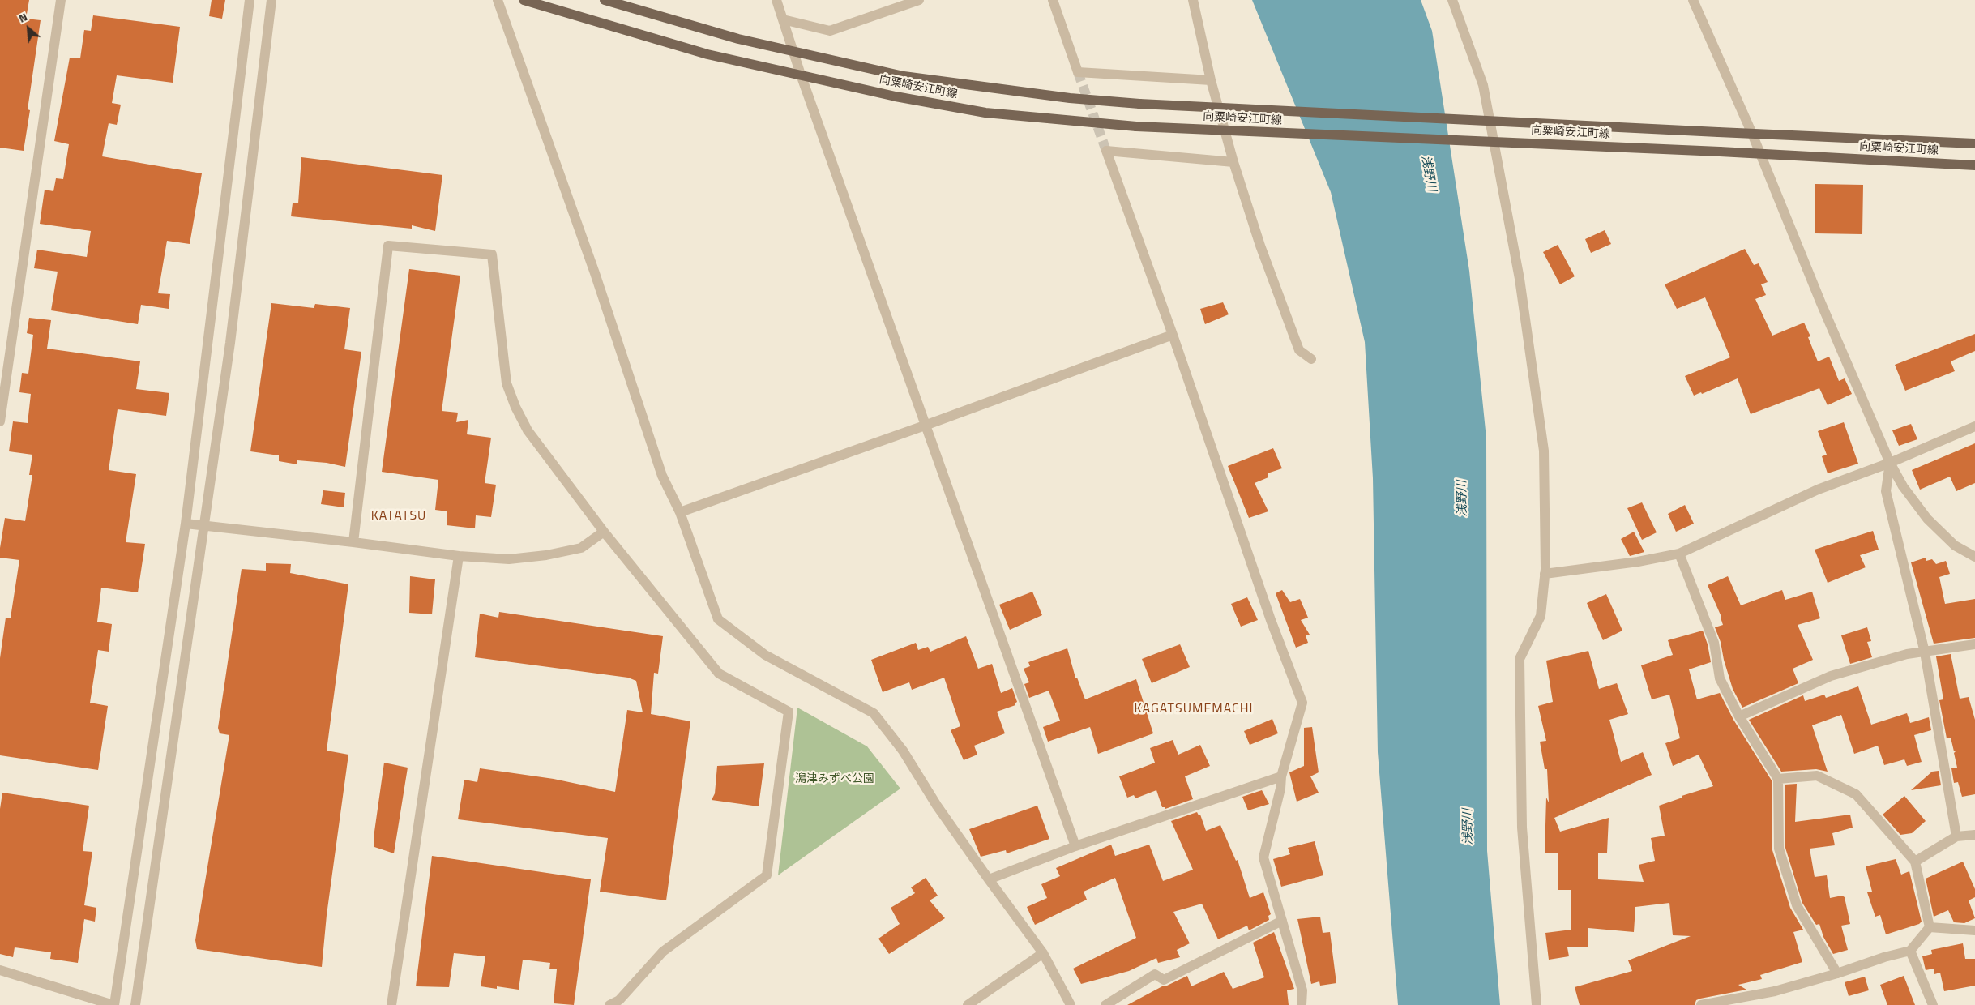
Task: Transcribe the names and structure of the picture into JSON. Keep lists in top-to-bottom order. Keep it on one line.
{"streets":{"main road":["向粟崎安江町線"]},"districts":["KATATSU","KAGATSUMEMACHI"],"water":["浅野川"],"parks":["潟津みずべ公園"],"north":"top left"}
